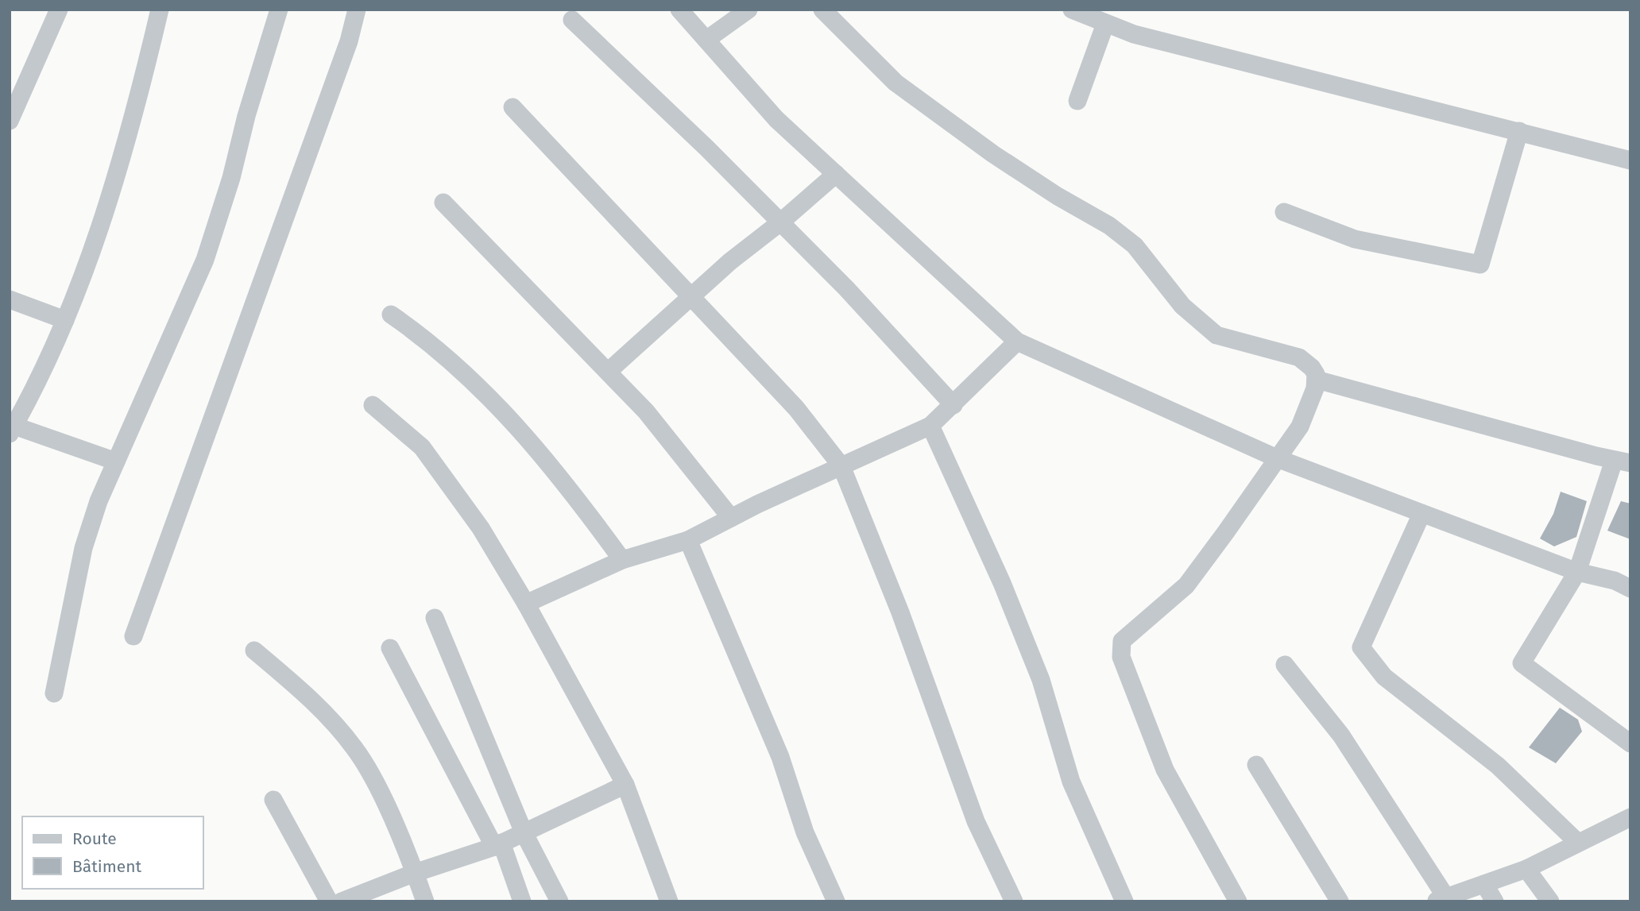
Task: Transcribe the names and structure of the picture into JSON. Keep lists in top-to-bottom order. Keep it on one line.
{"legend":["Route","Bâtiment"]}
